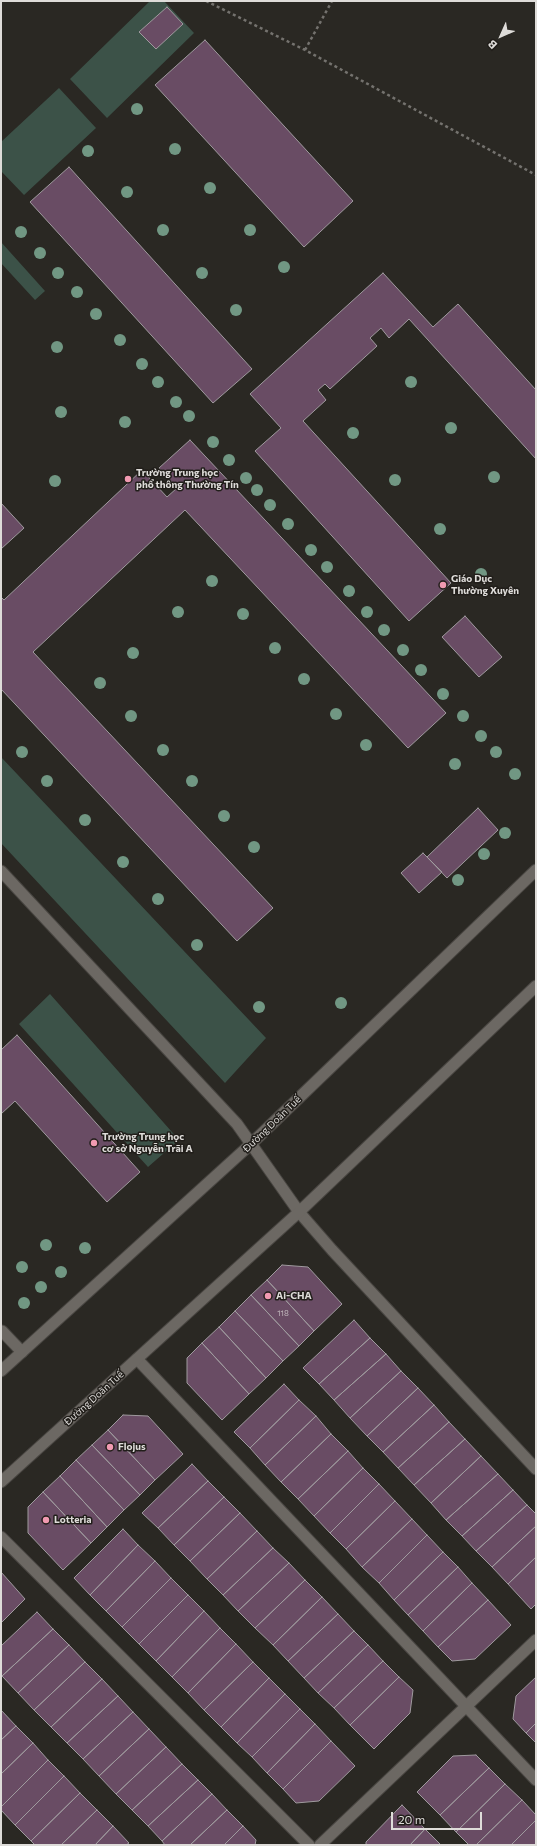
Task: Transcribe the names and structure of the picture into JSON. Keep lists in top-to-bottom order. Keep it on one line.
{"streets":{"street":["Đường Doãn Tuế"]},"places":["Trường Trung học phổ thông Thường Tín","Giáo Dục Thường Xuyên","Trường Trung học cơ sở Nguyễn Trãi A","Ai-CHA","Flojus","Lotteria"],"house_numbers":["118"],"scale_bar":"20 m","north":"bottom left"}
